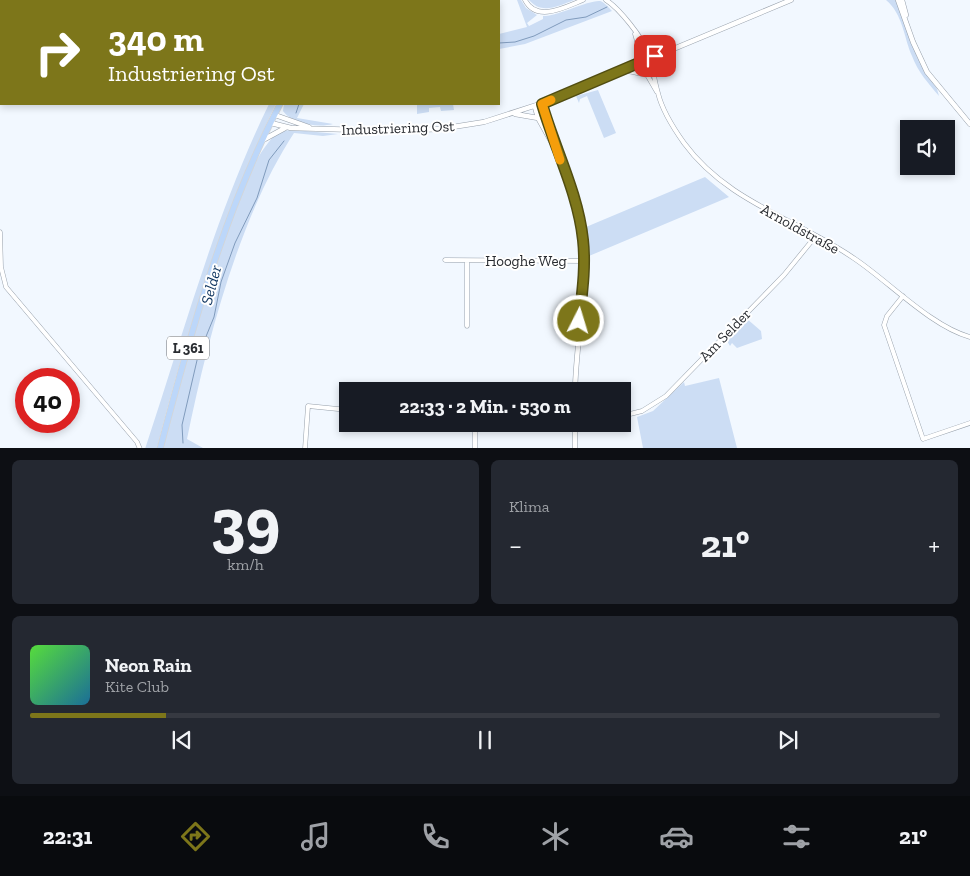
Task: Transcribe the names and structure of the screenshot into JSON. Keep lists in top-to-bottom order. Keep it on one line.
{"streets":{"main road":["L 361"],"street":["Industriering Ost","Arnoldstraße","Hooghe Weg","Am Selder"]},"crossings":[["Industriering Ost","Arnoldstraße"],["Industriering Ost","Hooghe Weg"],["Industriering Ost","L 361"],["Arnoldstraße","Am Selder"]],"water":["Selder"],"page":{"turn":["340 m","Industriering Ost"],"limit":"40","trip":"22:33 · 2 Min. · 530 m","tile":[["39","km/h"],"Klima"],"heat":["−","21°","+"],"song":["Neon Rain","Kite Club"],"tabs":["22:31","21°"]}}
